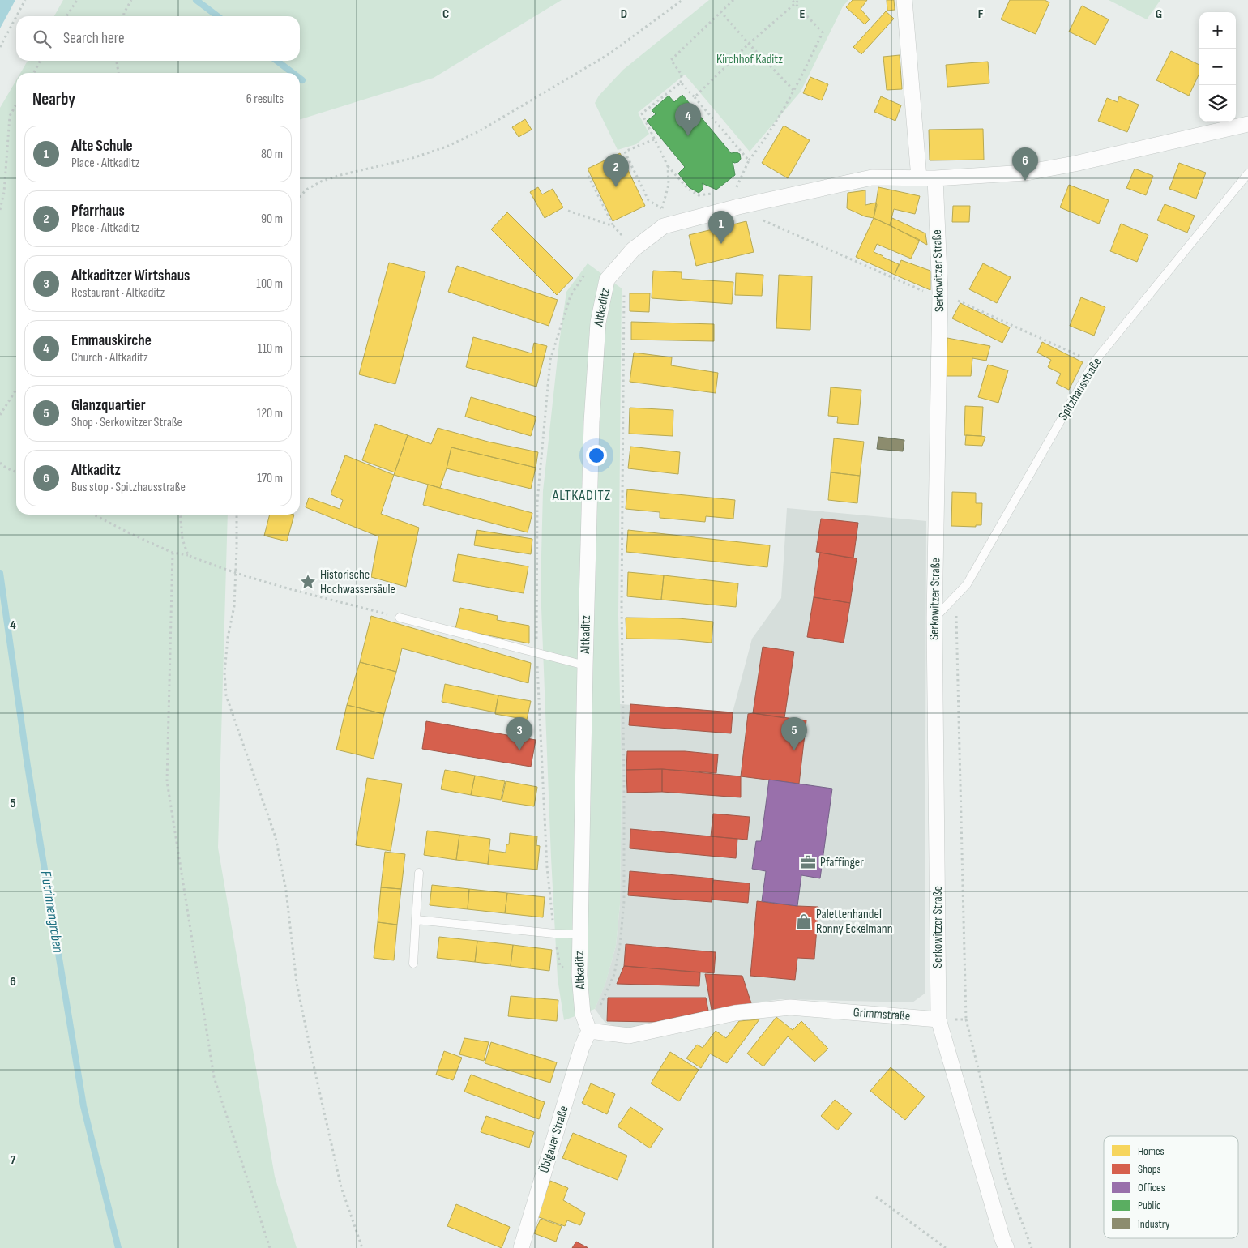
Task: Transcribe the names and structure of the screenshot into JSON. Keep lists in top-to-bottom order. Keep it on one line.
{"streets":{"street":["Serkowitzer Straße","Altkaditz","Grimmstraße","Übigauer Straße"],"lane":["Spitzhausstraße"]},"crossings":[["Serkowitzer Straße","Altkaditz"],["Serkowitzer Straße","Spitzhausstraße"],["Serkowitzer Straße","Grimmstraße"],["Altkaditz","Grimmstraße"],["Altkaditz","Übigauer Straße"],["Grimmstraße","Übigauer Straße"]],"districts":["ALTKADITZ"],"water":["Flutrinnengraben"],"parks":["Kirchhof Kaditz"],"places":{"place":["Historische Hochwassersäule"],"office":["Pfaffinger"],"shop":["Palettenhandel Ronny Eckelmann"]},"legend":["Homes","Shops","Offices","Public","Industry"],"page":{"map_buttons":["+","−"],"search":"Search here","heading":["Nearby","6 results"],"pins":["4","6","2","1","3","5"],"list":[{"mark":"1","name":"Alte Schule","note":"Place · Altkaditz","value":"80 m"},{"mark":"2","name":"Pfarrhaus","note":"Place · Altkaditz","value":"90 m"},{"mark":"3","name":"Altkaditzer Wirtshaus","note":"Restaurant · Altkaditz","value":"100 m"},{"mark":"4","name":"Emmauskirche","note":"Church · Altkaditz","value":"110 m"},{"mark":"5","name":"Glanzquartier","note":"Shop · Serkowitzer Straße","value":"120 m"},{"mark":"6","name":"Altkaditz","note":"Bus stop · Spitzhausstraße","value":"170 m"}]},"grid":{"columns":["C","D","E","F","G"],"rows":["4","5","6","7"]}}
